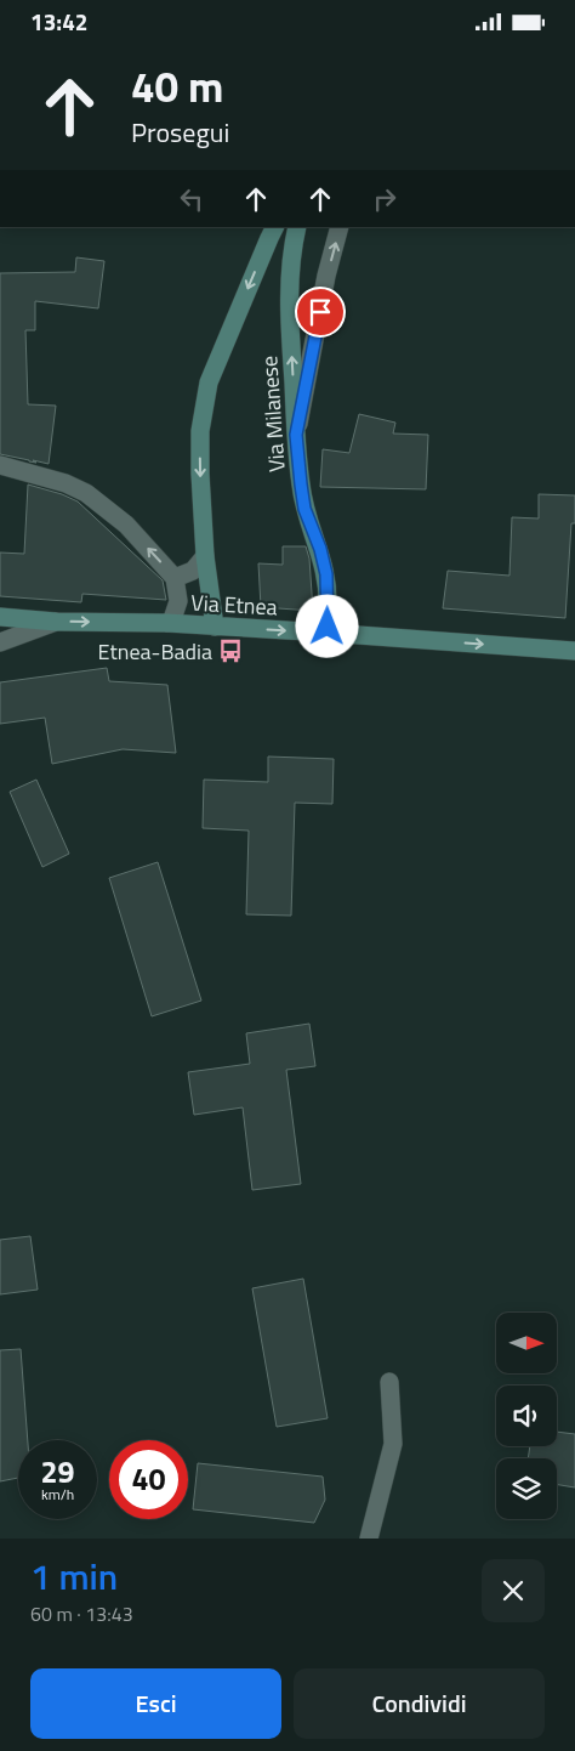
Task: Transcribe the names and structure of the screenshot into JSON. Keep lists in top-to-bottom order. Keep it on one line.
{"streets":{"street":["Via Milanese","Via Etnea"]},"crossings":[["Via Milanese","Via Etnea"]],"one_way":["Via Etnea"],"places":{"bus stop":["Etnea-Badia"]},"north":"right","page":{"status":"13:42","turn":["40 m","Prosegui"],"speed":"29 km/h","limit":"40","heading":["1 min","60 m · 13:43"],"buttons":["Esci","Condividi"]}}
